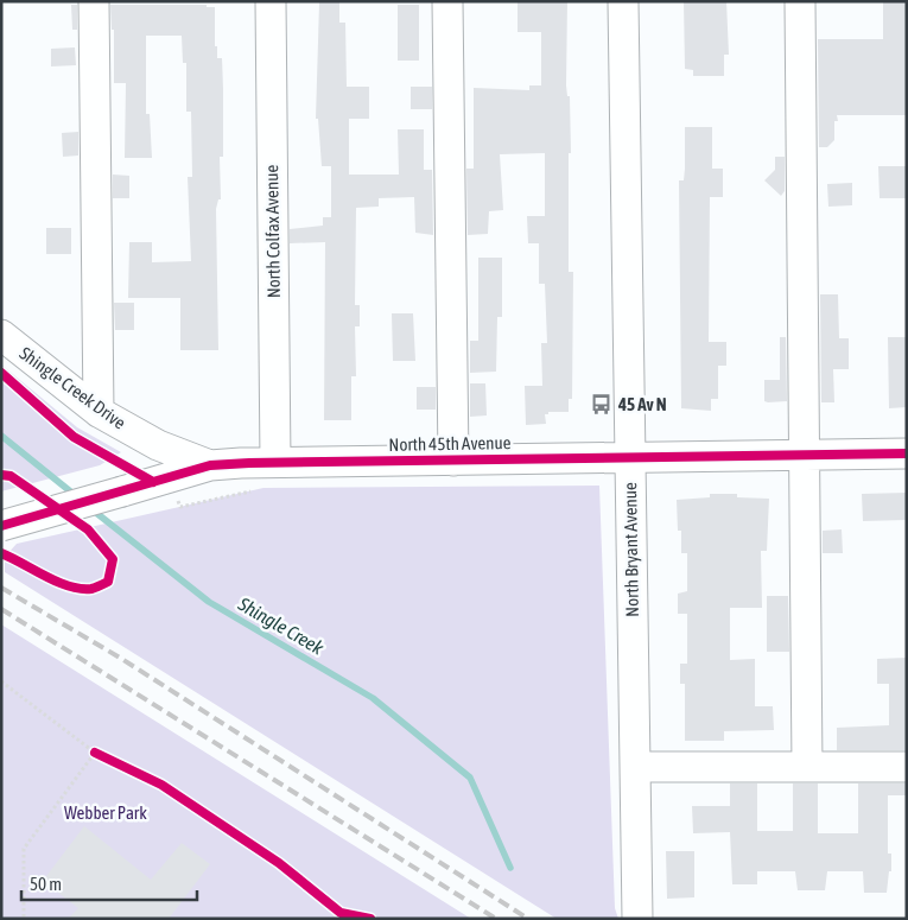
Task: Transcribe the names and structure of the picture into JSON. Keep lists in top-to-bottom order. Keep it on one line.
{"streets":{"street":["North Colfax Avenue","Shingle Creek Drive","North 45th Avenue","North Bryant Avenue"]},"crossings":[["North Colfax Avenue","North 45th Avenue"],["Shingle Creek Drive","North 45th Avenue"],["North 45th Avenue","North Bryant Avenue"]],"water":["Shingle Creek"],"parks":["Webber Park"],"places":{"bus stop":["45 Av N"]},"scale_bar":"50 m"}
